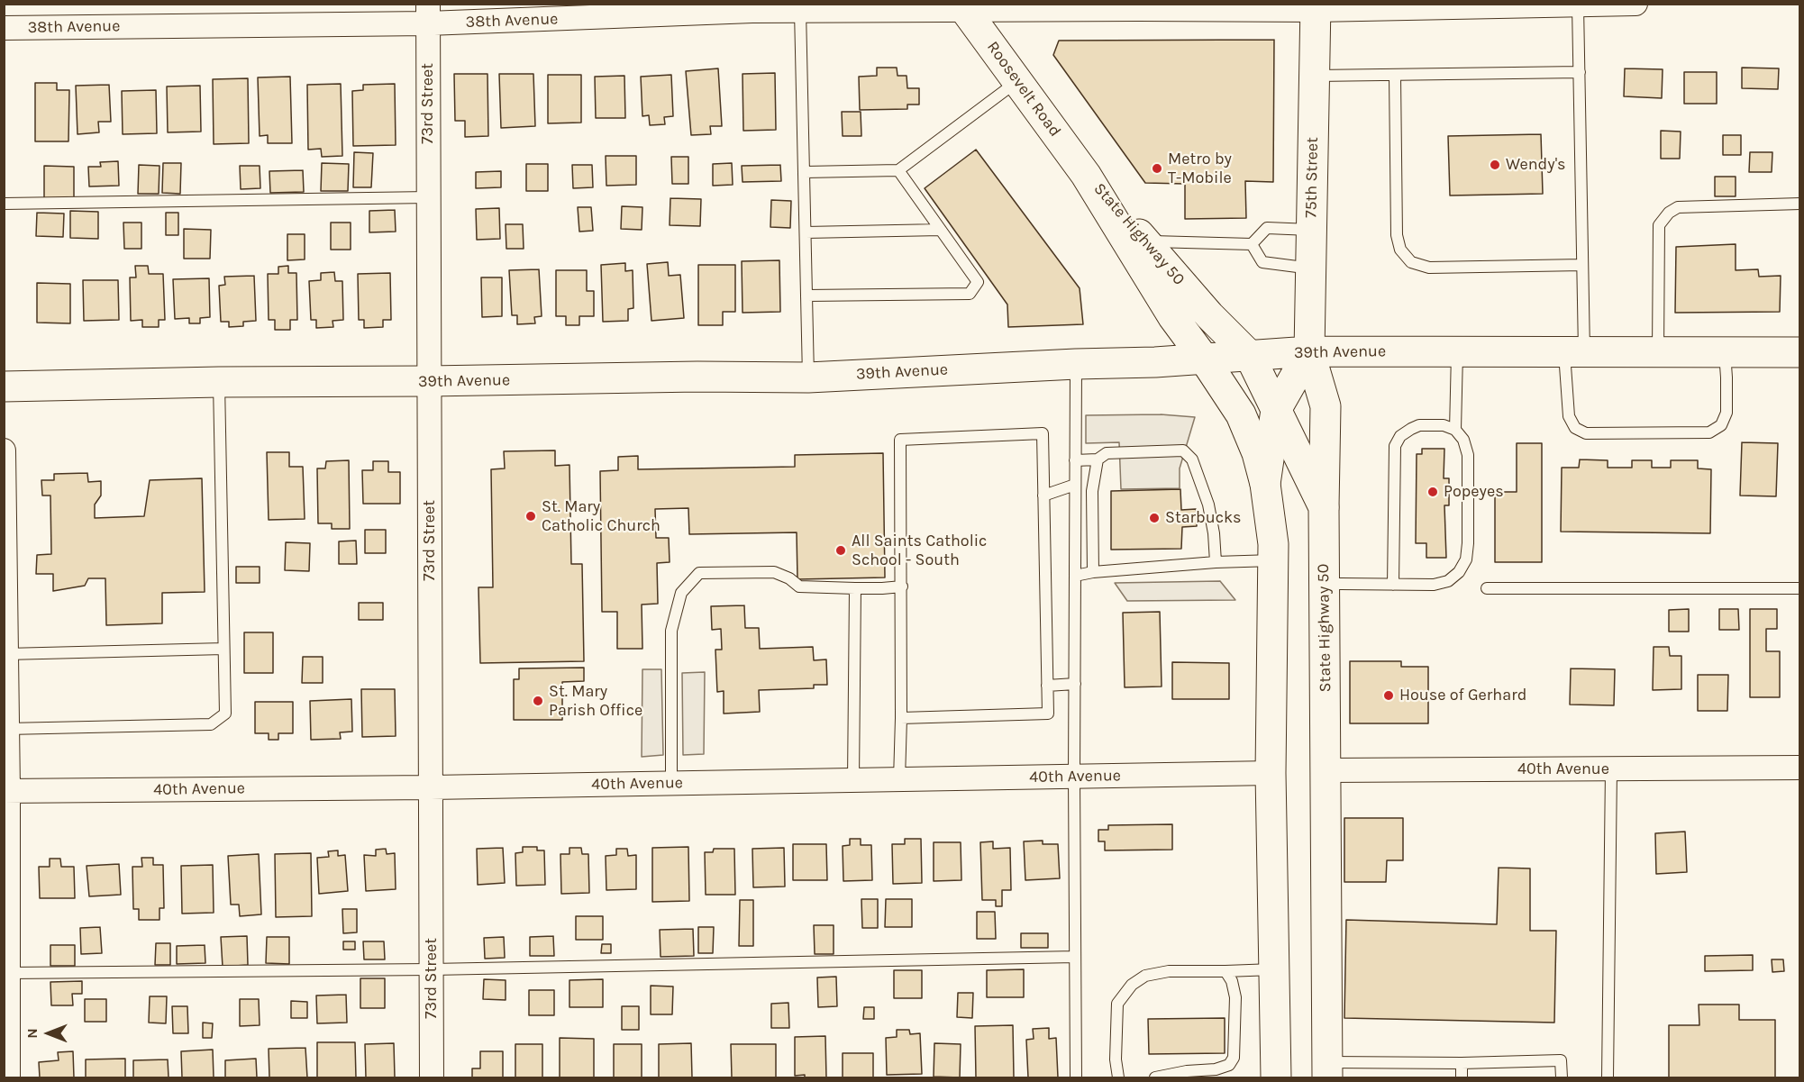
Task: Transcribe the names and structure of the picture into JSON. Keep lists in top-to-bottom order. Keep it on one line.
{"streets":{"main road":["Roosevelt Road","75th Street","State Highway 50","39th Avenue"],"street":["38th Avenue","73rd Street","40th Avenue"]},"crossings":[["38th Avenue","Roosevelt Road"],["38th Avenue","73rd Street"],["38th Avenue","75th Street"],["Roosevelt Road","State Highway 50"],["73rd Street","39th Avenue"],["73rd Street","40th Avenue"],["75th Street","State Highway 50"],["75th Street","39th Avenue"],["State Highway 50","39th Avenue"],["State Highway 50","40th Avenue"]],"places":["Wendy's","Metro by T-Mobile","Popeyes","St. Mary Catholic Church","Starbucks","All Saints Catholic School - South","House of Gerhard","St. Mary Parish Office"],"north":"left"}
